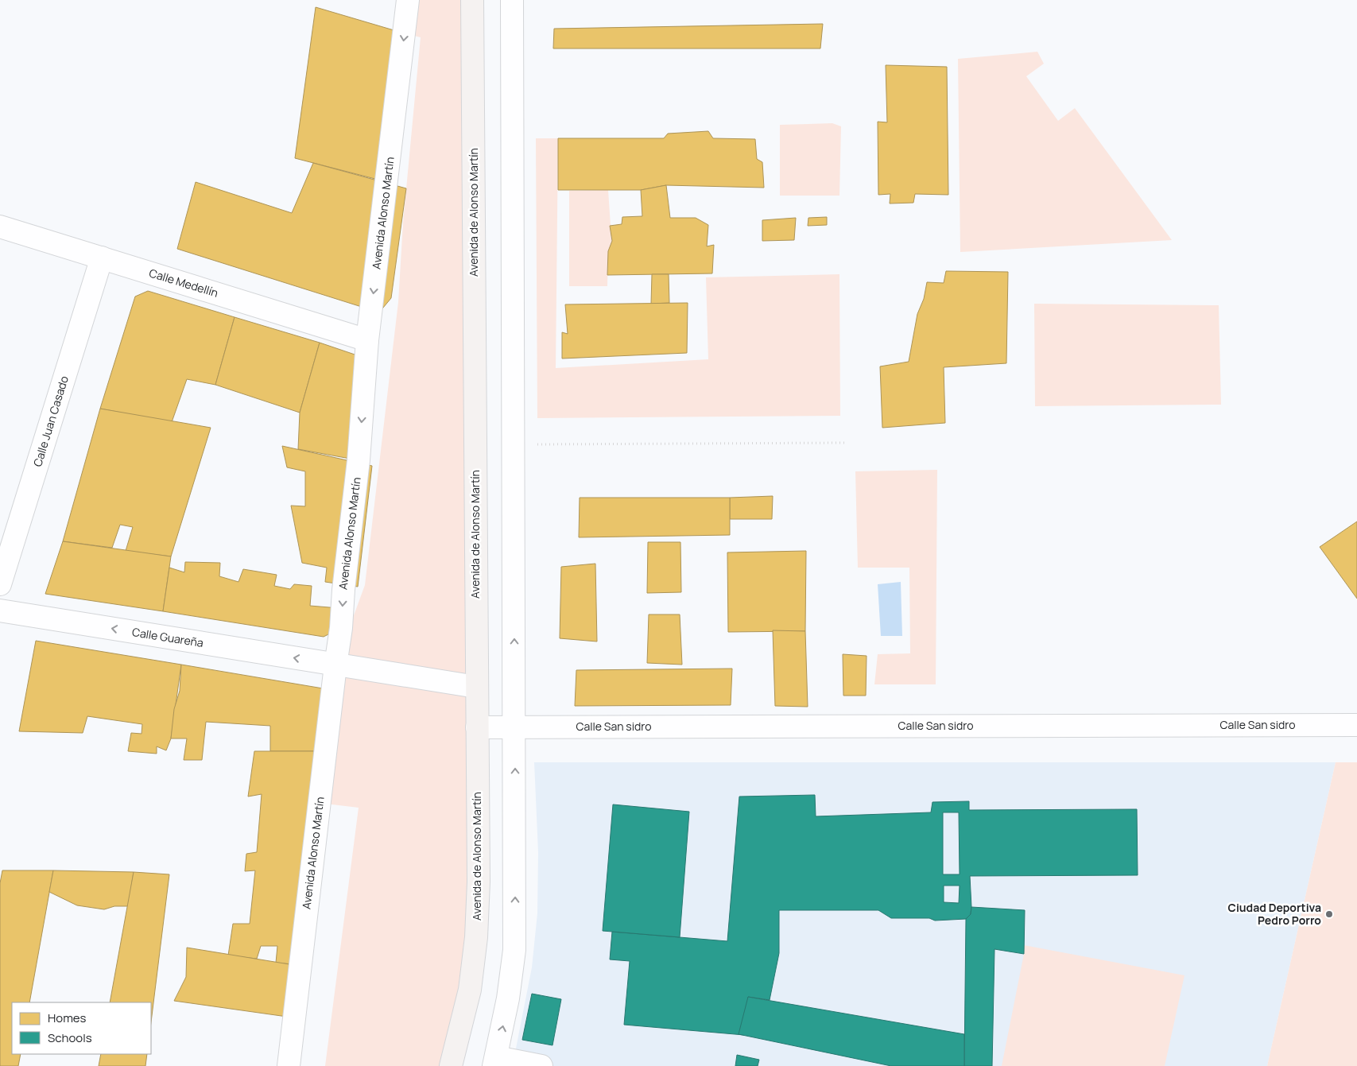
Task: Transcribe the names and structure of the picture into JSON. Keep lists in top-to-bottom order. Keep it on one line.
{"streets":{"main road":["Avenida de Alonso Martín"],"street":["Avenida Alonso Martín","Calle Medellín","Calle Juan Casado","Calle Guareña","Calle San sidro"]},"crossings":[["Avenida de Alonso Martín","Calle Guareña"],["Avenida de Alonso Martín","Calle San sidro"],["Avenida Alonso Martín","Calle Medellín"],["Avenida Alonso Martín","Calle Guareña"],["Calle Medellín","Calle Juan Casado"]],"one_way":["Calle Guareña"],"places":["Ciudad Deportiva Pedro Porro"],"legend":["Homes","Schools"]}
